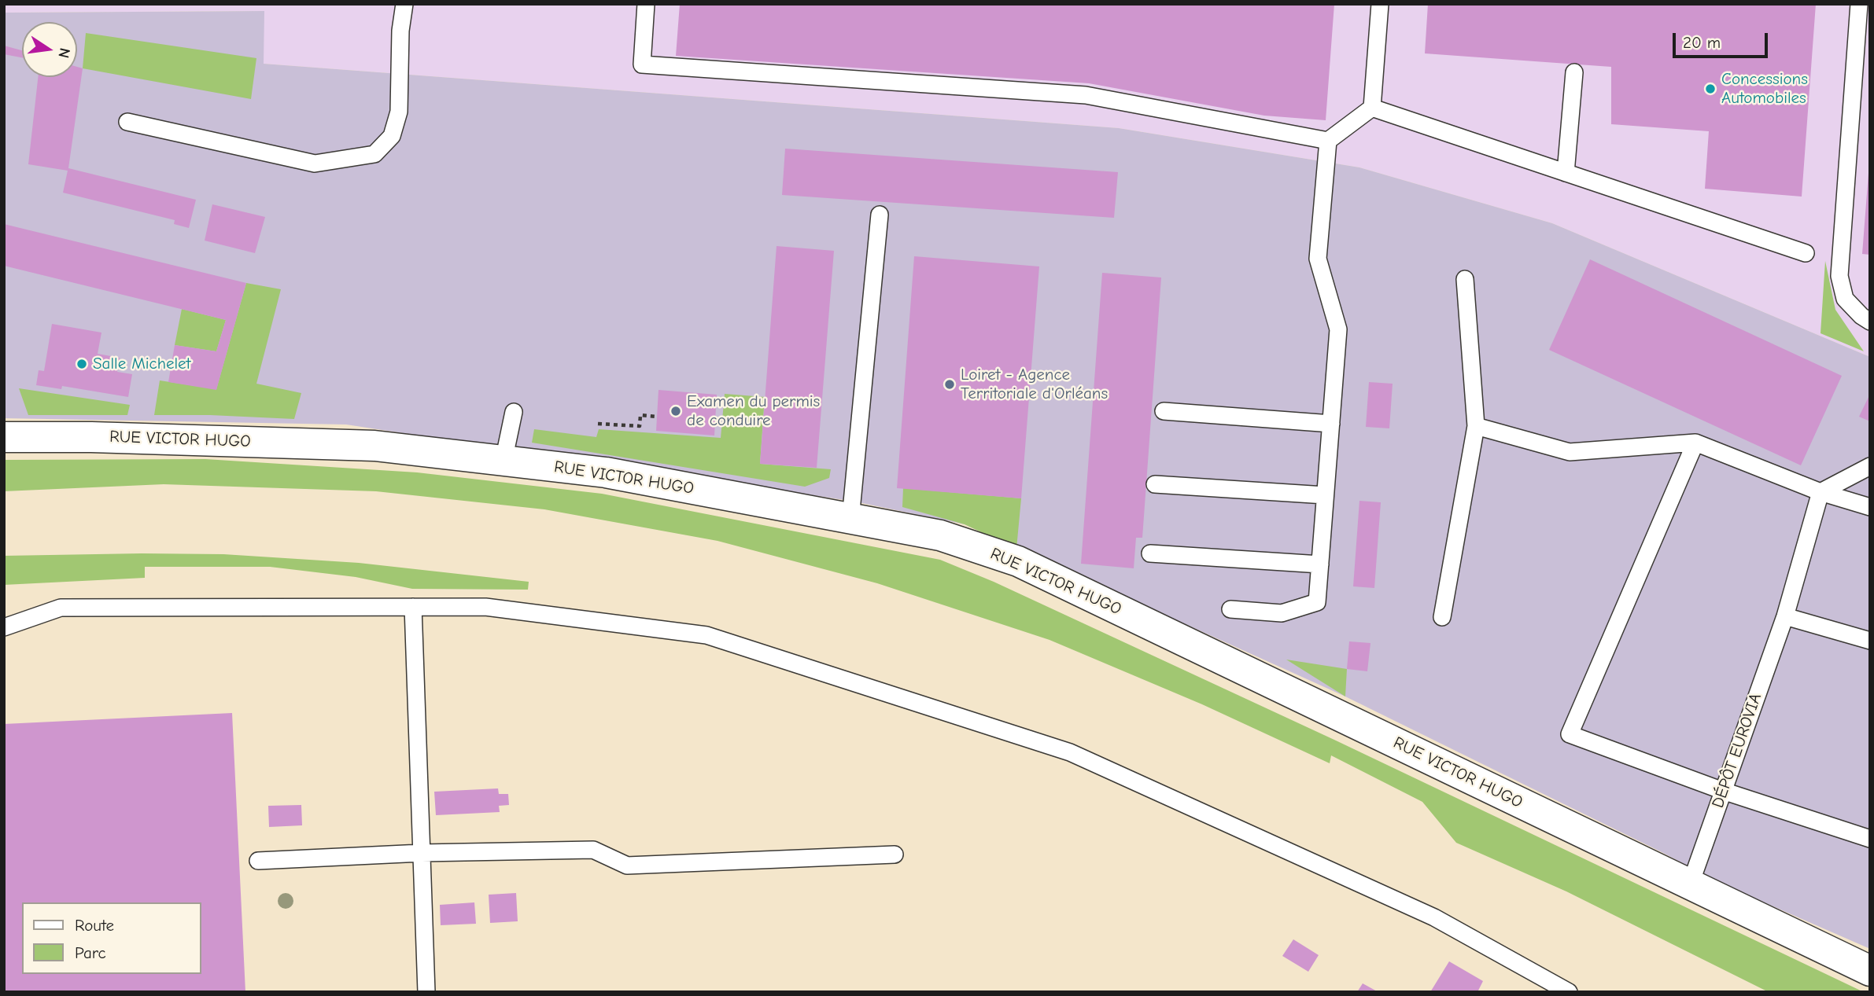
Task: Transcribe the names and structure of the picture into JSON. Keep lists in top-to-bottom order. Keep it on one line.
{"streets":{"street":["RUE VICTOR HUGO"],"lane":["DÉPÔT EUROVIA"]},"crossings":[["RUE VICTOR HUGO","DÉPÔT EUROVIA"]],"places":["Concessions Automobiles","Salle Michelet","Loiret - Agence Territoriale d'Orléans","Examen du permis de conduire"],"legend":["Route","Parc"],"scale_bar":"20 m","north":"right"}
